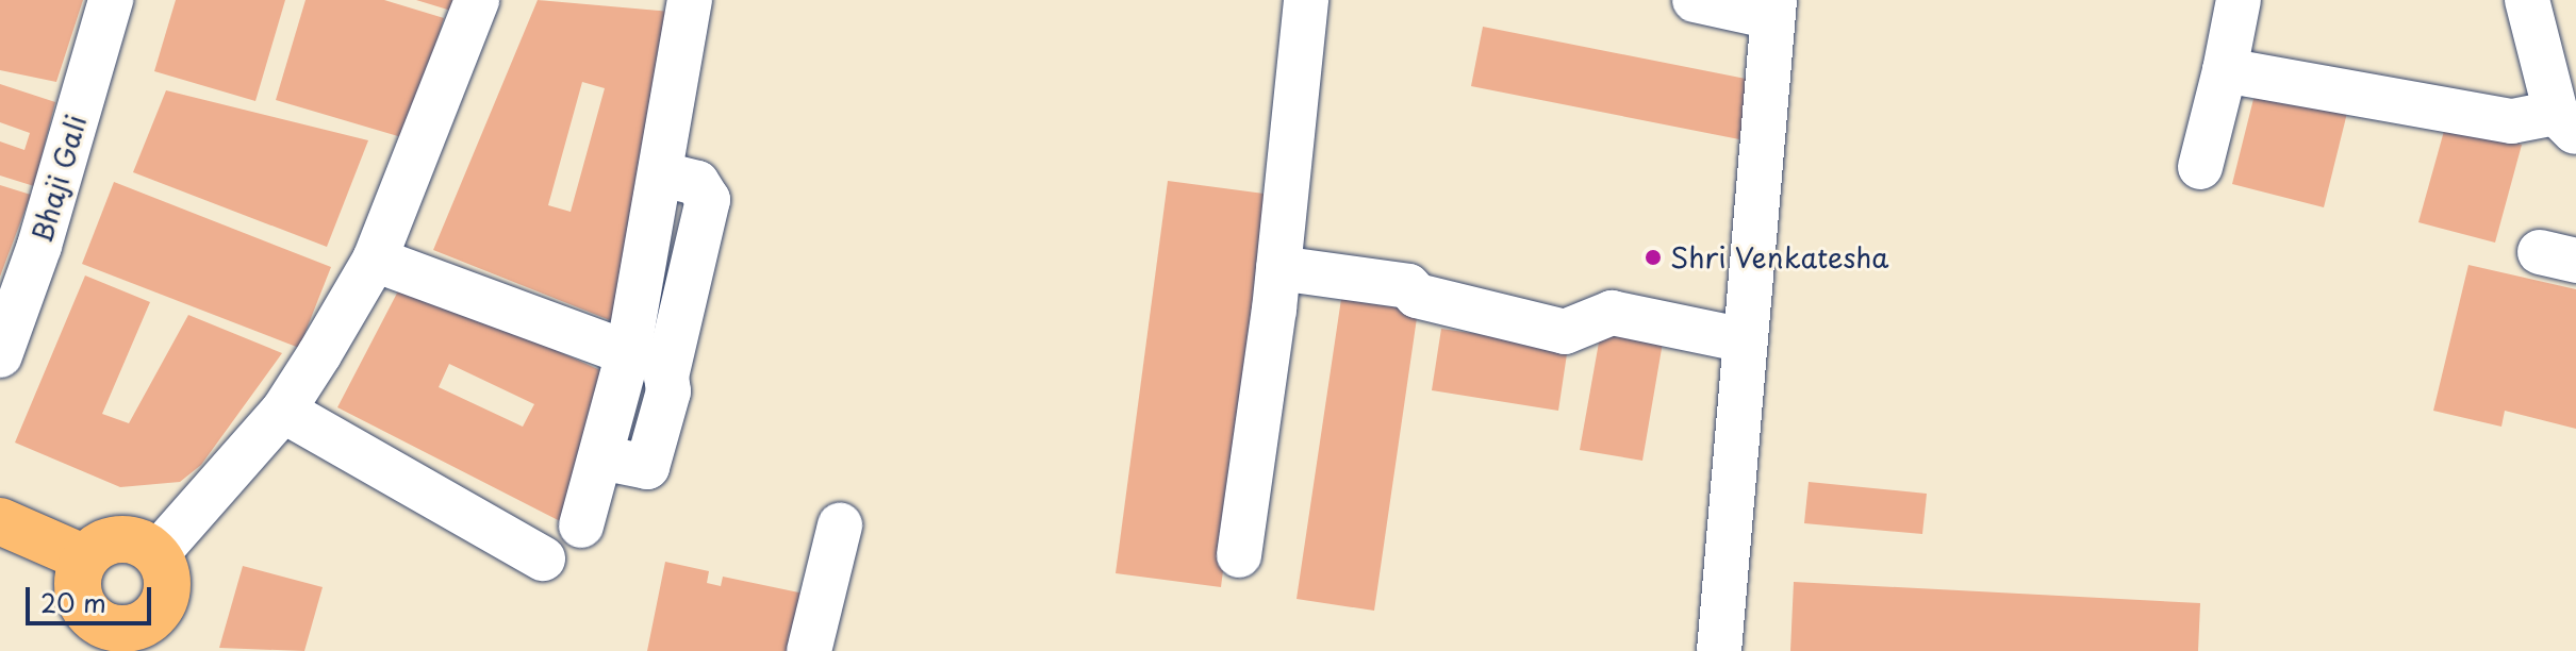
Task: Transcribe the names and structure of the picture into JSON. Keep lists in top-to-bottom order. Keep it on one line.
{"streets":{"street":["Bhaji Gali"]},"places":["Shri Venkatesha"],"scale_bar":"20 m"}
